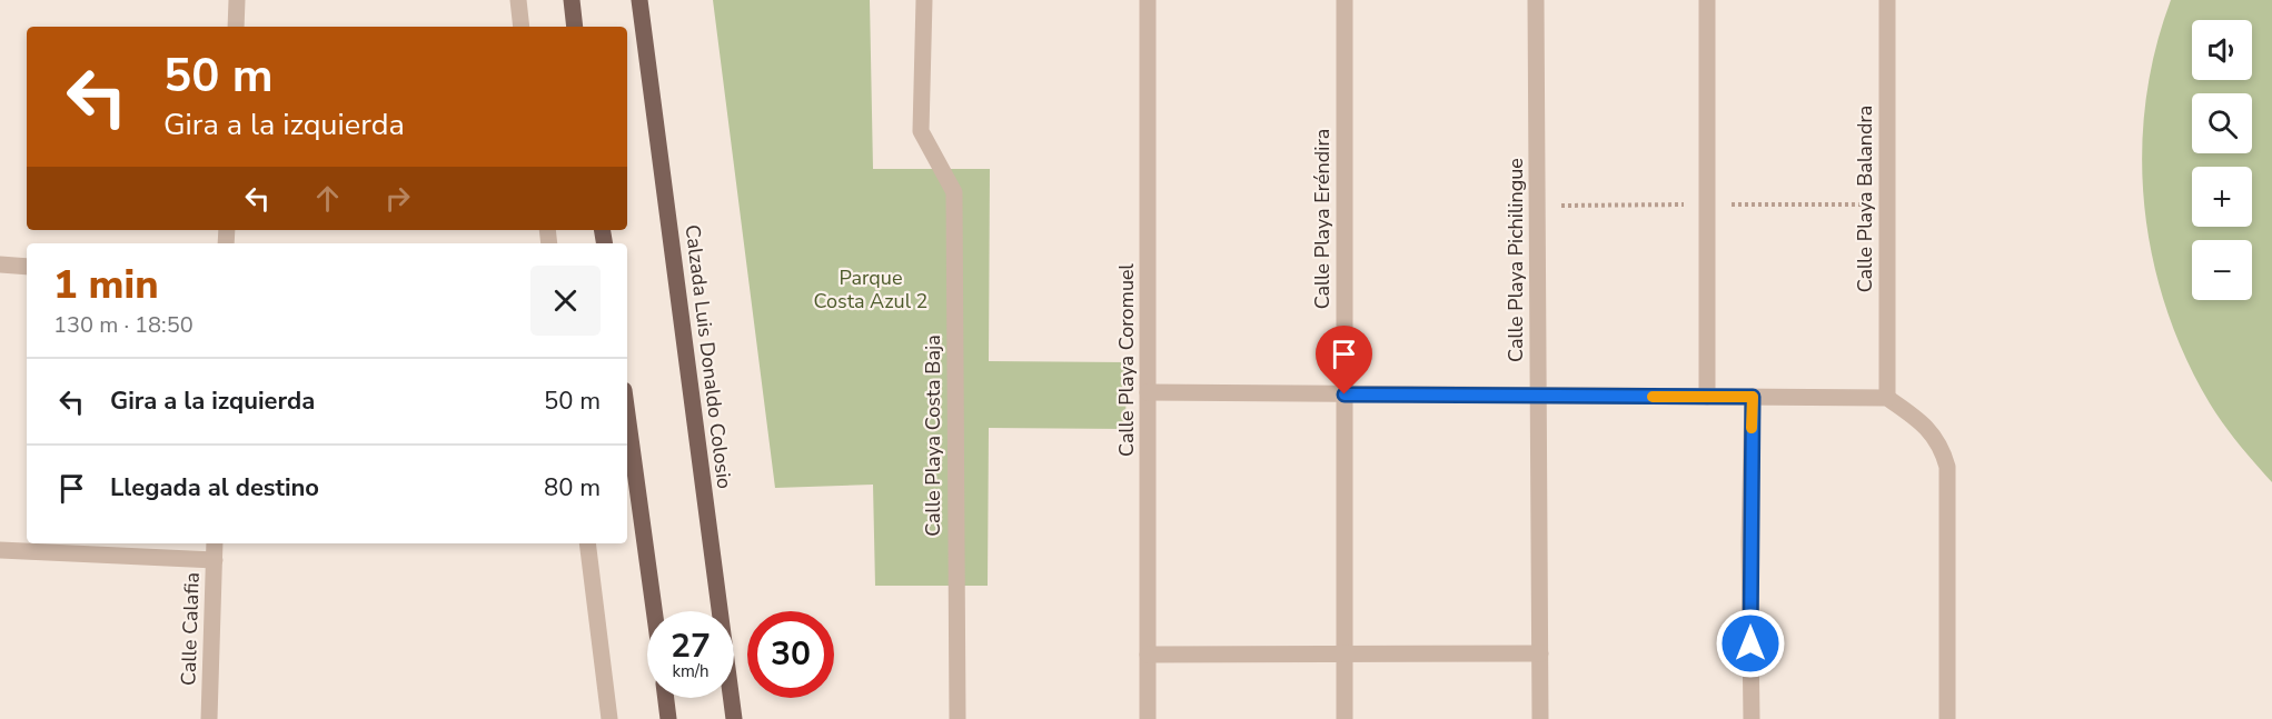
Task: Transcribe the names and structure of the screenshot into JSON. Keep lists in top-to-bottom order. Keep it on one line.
{"streets":{"main road":["Calzada Luis Donaldo Colosio"],"street":["Calle Playa Balandra","Calle Playa Eréndira","Calle Playa Pichilingue","Calle Playa Coromuel","Calle Playa Costa Baja","Calle Calafia"]},"parks":["Parque Costa Azul 2"],"page":{"map_buttons":["+","−"],"turn":["50 m","Gira a la izquierda"],"heading":["1 min","130 m · 18:50"],"list":[{"name":"Gira a la izquierda","value":"50 m"},{"name":"Llegada al destino","value":"80 m"}],"speed":"27 km/h","limit":"30"}}
